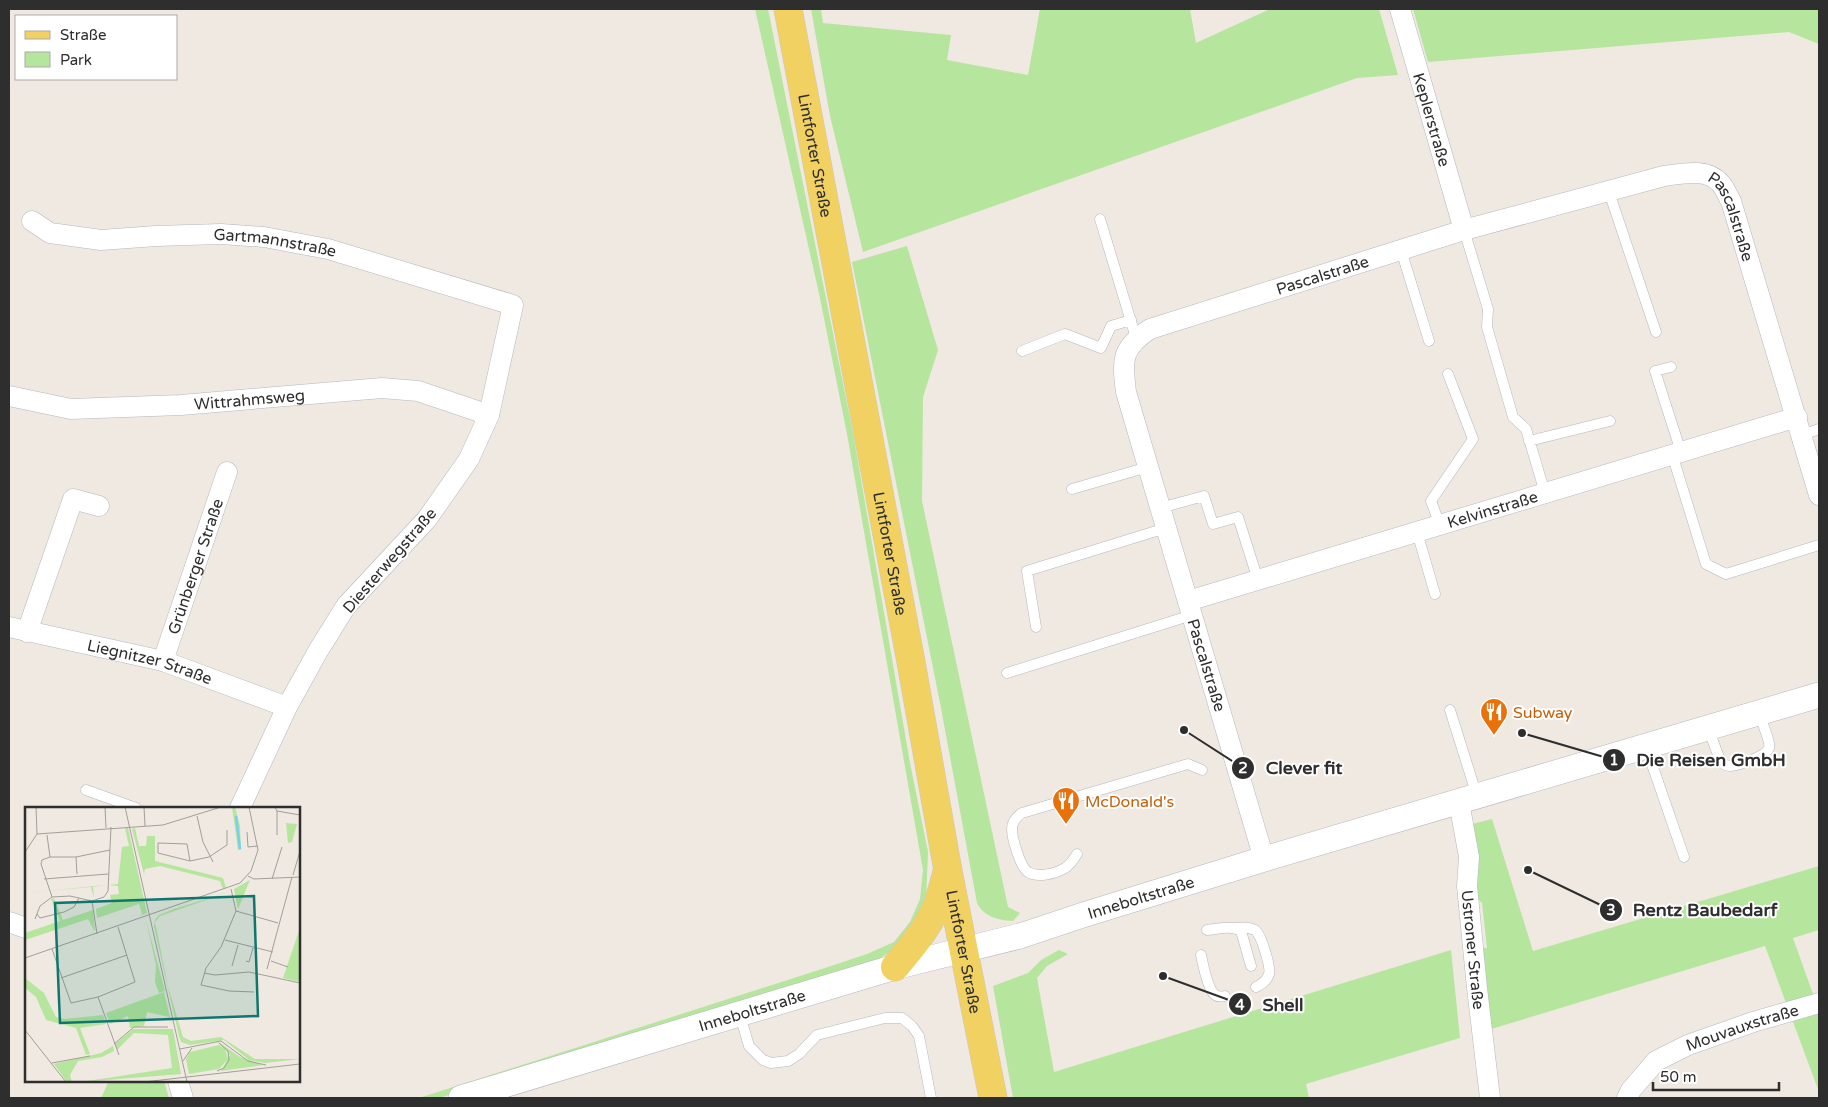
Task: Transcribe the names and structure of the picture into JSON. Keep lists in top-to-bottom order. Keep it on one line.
{"streets":{"main road":["Lintforter Straße"],"street":["Keplerstraße","Pascalstraße","Gartmannstraße","Wittrahmsweg","Kelvinstraße","Diesterwegstraße","Grünberger Straße","Liegnitzer Straße","Inneboltstraße","Ustroner Straße","Mouvauxstraße"]},"crossings":[["Keplerstraße","Pascalstraße"],["Lintforter Straße","Inneboltstraße"],["Pascalstraße","Kelvinstraße"],["Pascalstraße","Inneboltstraße"],["Gartmannstraße","Diesterwegstraße"],["Wittrahmsweg","Diesterwegstraße"],["Diesterwegstraße","Liegnitzer Straße"],["Grünberger Straße","Liegnitzer Straße"],["Inneboltstraße","Ustroner Straße"]],"places":{"other":["Clever fit","Die Reisen GmbH","Rentz Baubedarf","Shell"],"restaurant":["Subway","McDonald's"]},"legend":["Straße","Park"],"scale_bar":"50 m"}
